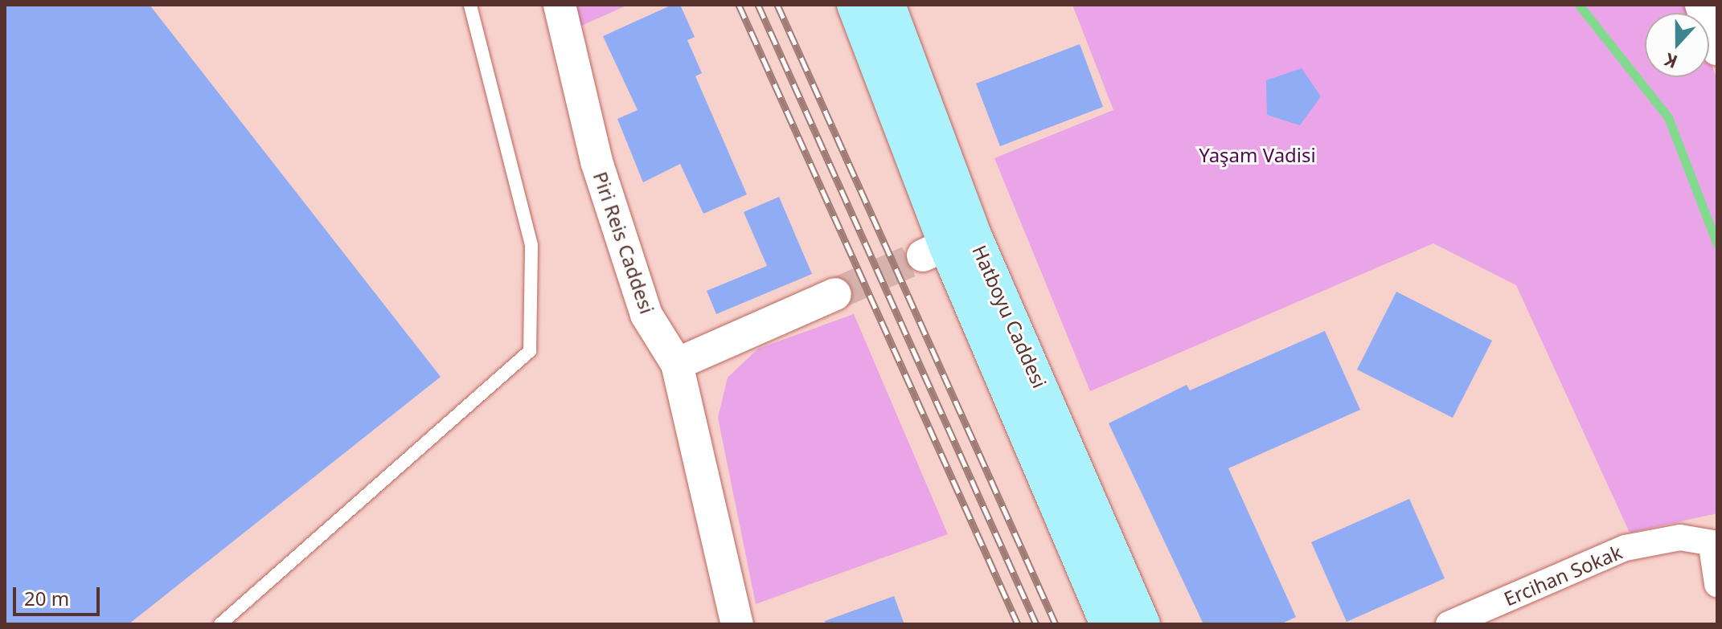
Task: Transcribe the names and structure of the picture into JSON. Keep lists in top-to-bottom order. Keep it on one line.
{"streets":{"main road":["Hatboyu Caddesi"],"street":["Piri Reis Caddesi","Ercihan Sokak"]},"parks":["Yaşam Vadisi"],"scale_bar":"20 m","north":"bottom"}
